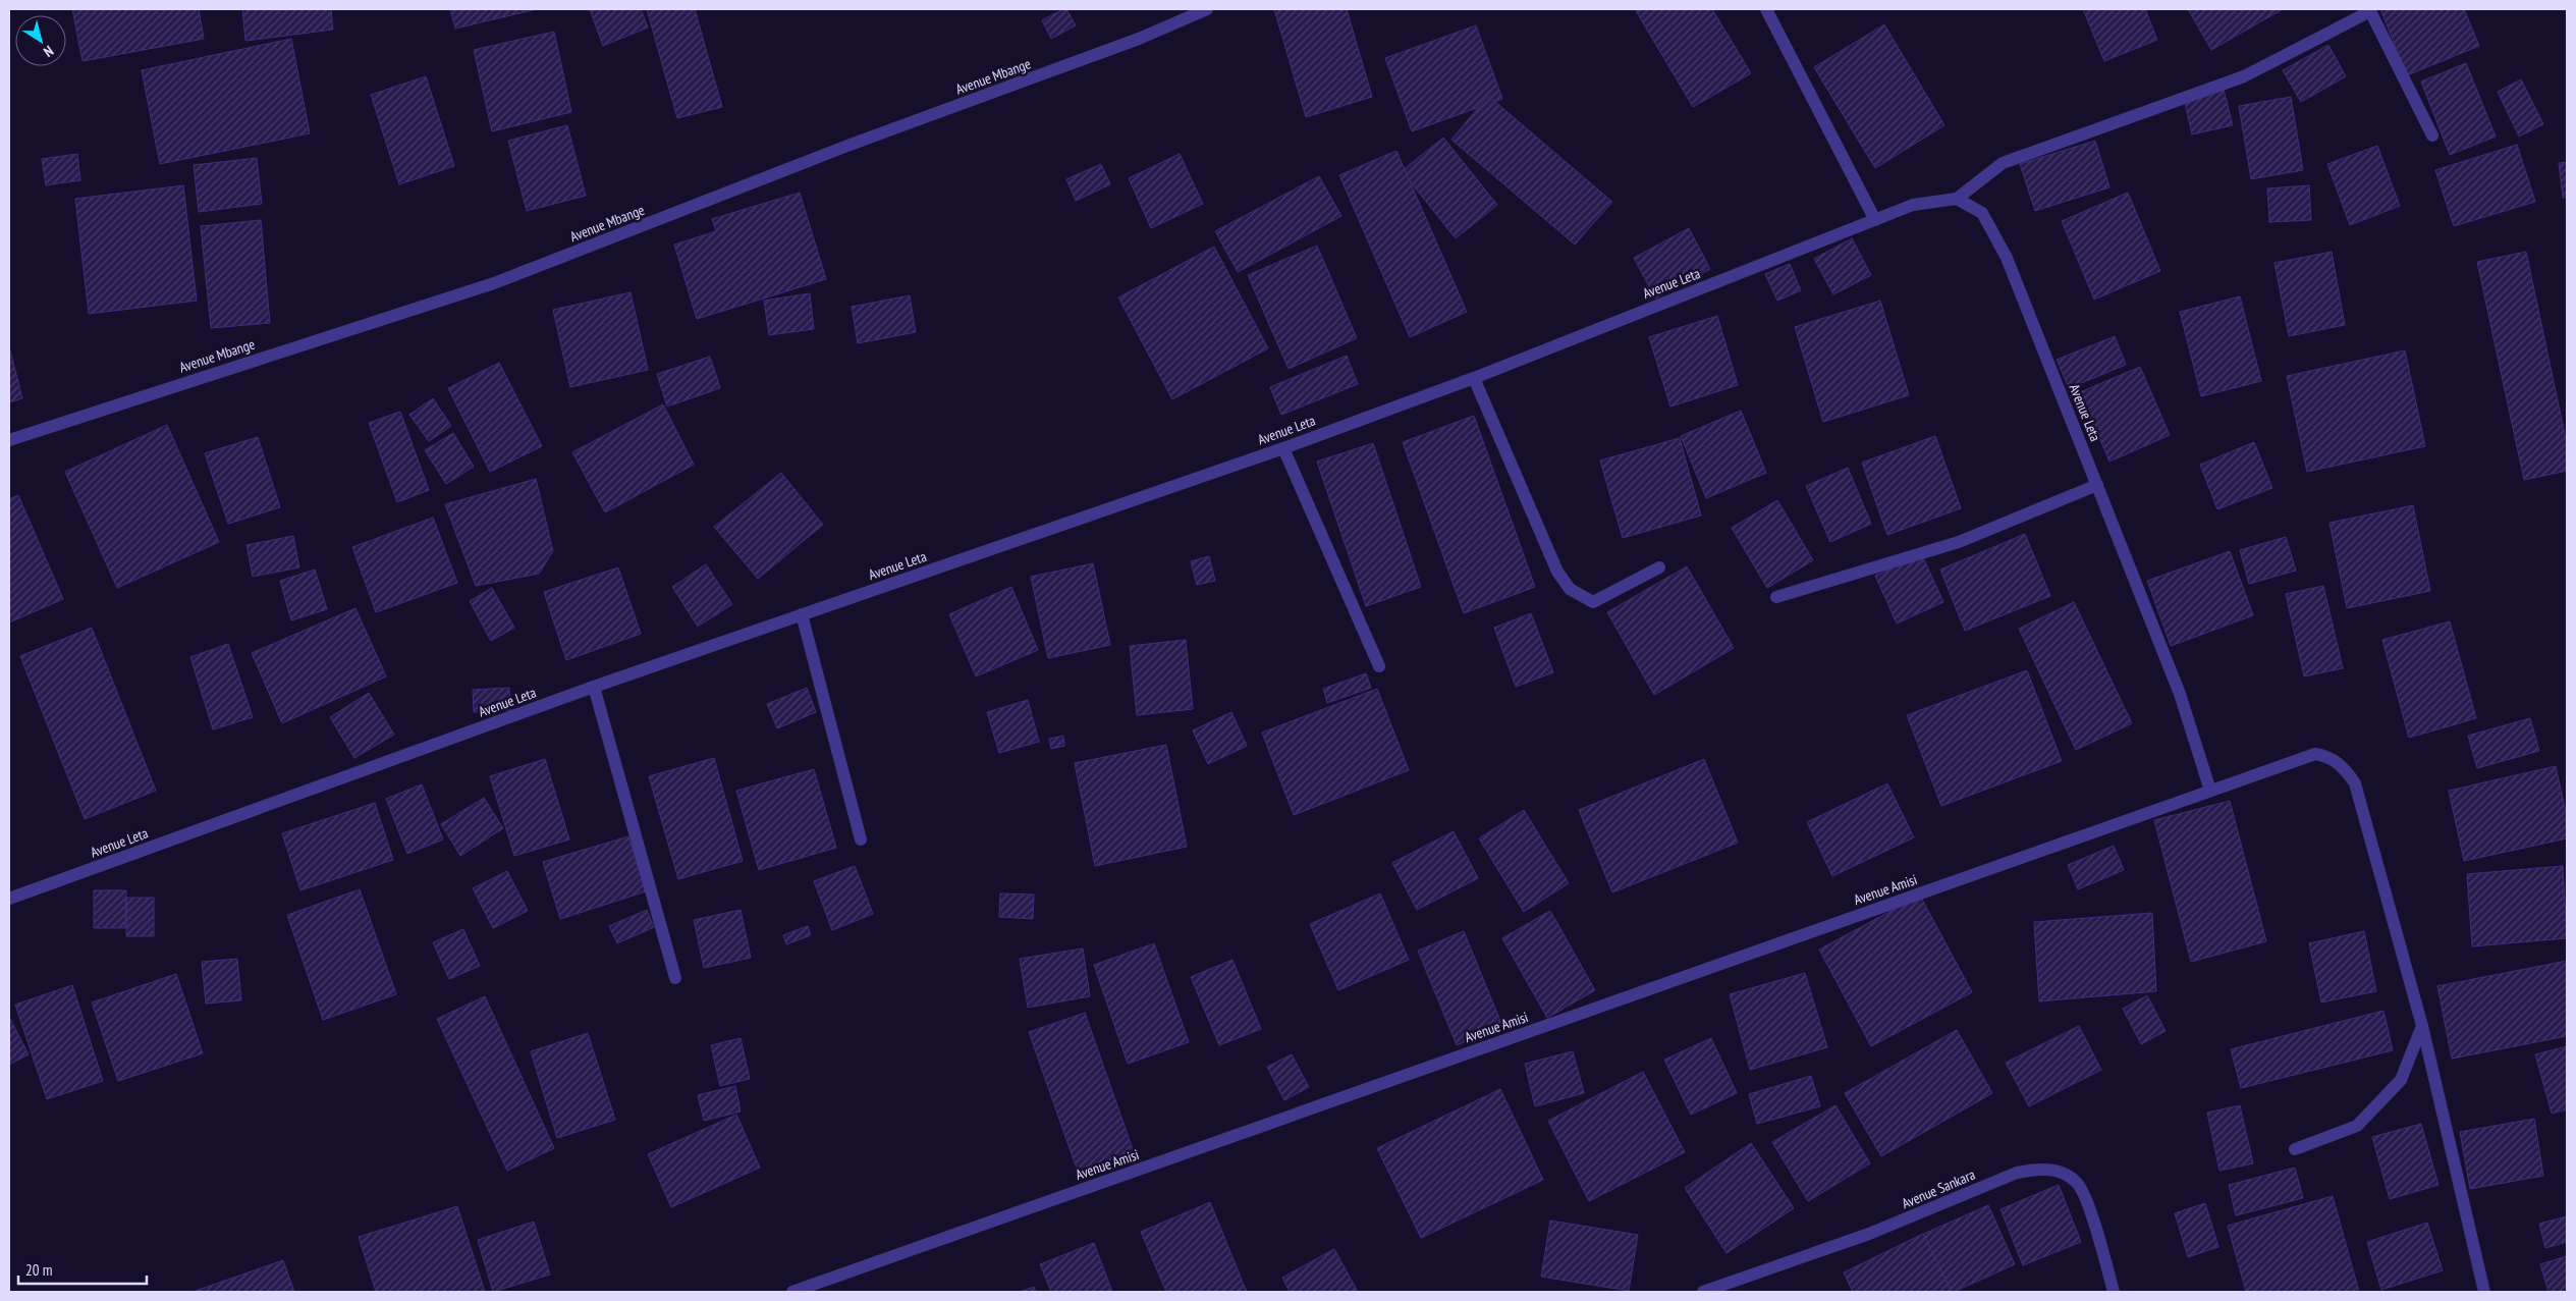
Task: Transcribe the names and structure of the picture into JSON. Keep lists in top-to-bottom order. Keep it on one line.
{"streets":{"street":["Avenue Mbange","Avenue Leta","Avenue Amisi","Avenue Sankara"]},"crossings":[["Avenue Leta","Avenue Amisi"]],"scale_bar":"20 m","north":"bottom right"}
